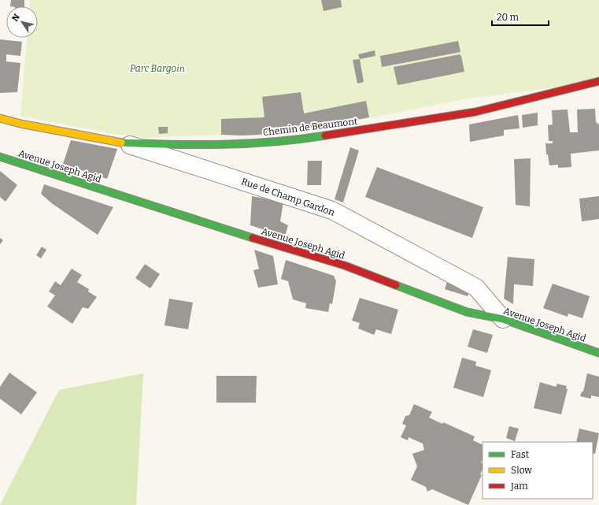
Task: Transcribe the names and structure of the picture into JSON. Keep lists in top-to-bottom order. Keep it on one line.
{"streets":{"main road":["Chemin de Beaumont","Avenue Joseph Agid"],"street":["Rue de Champ Gardon"]},"crossings":[["Chemin de Beaumont","Rue de Champ Gardon"],["Avenue Joseph Agid","Rue de Champ Gardon"]],"parks":["Parc Bargoin"],"legend":["Fast","Slow","Jam"],"scale_bar":"20 m","north":"top left"}
